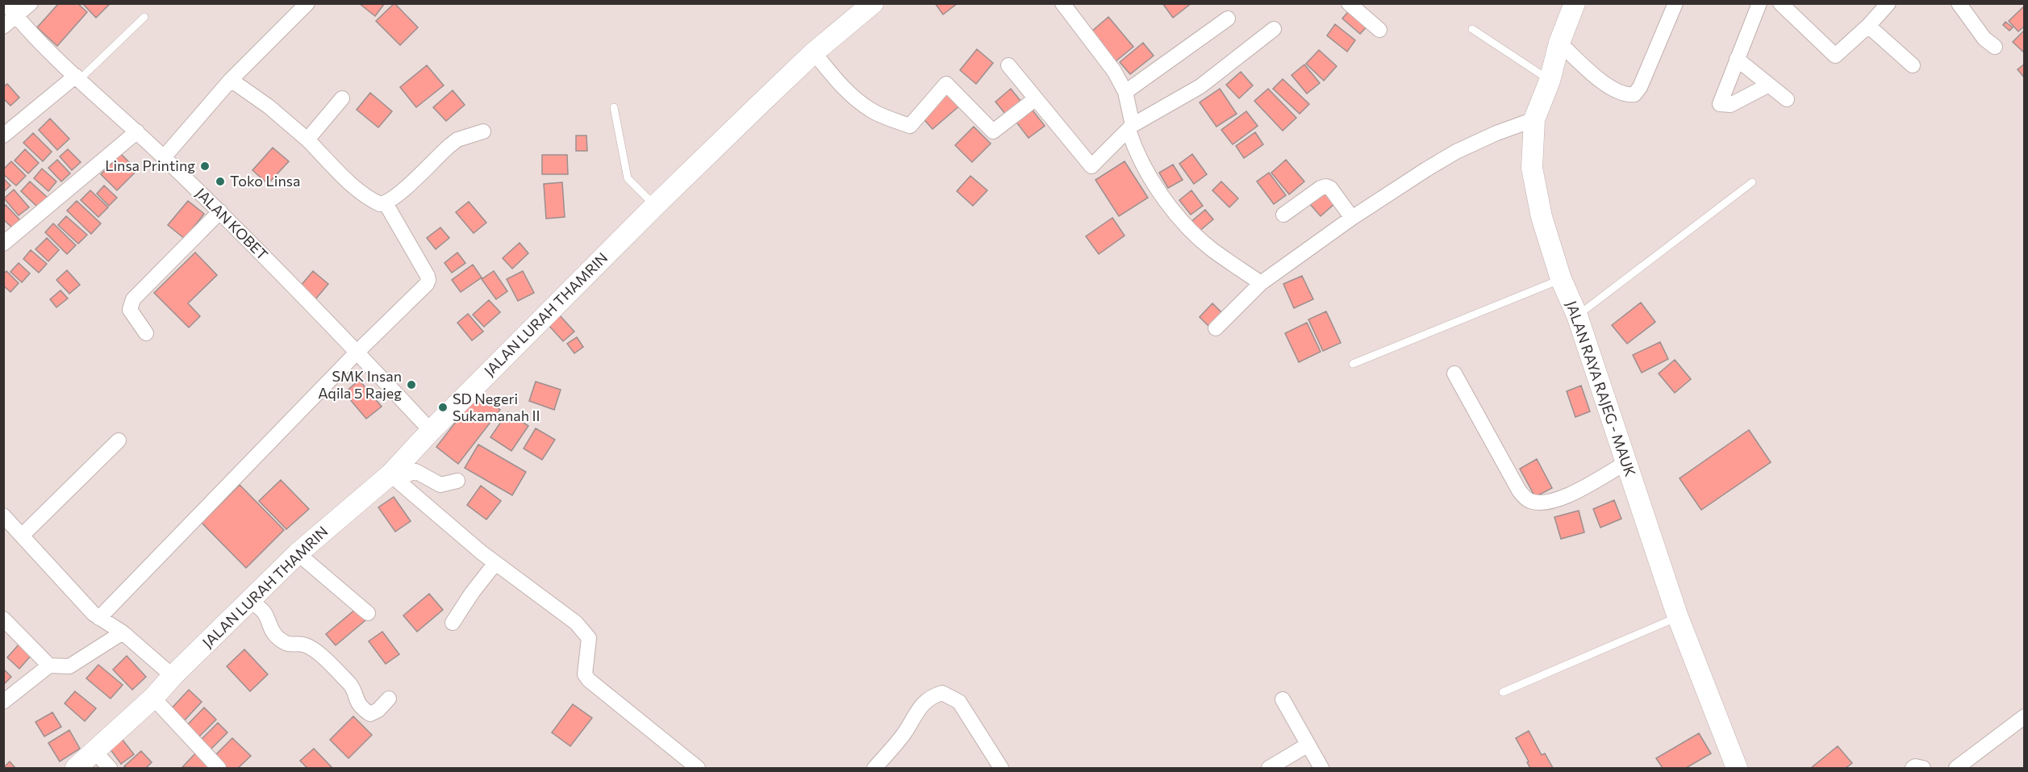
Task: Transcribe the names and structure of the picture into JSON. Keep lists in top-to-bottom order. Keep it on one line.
{"streets":{"street":["JALAN KOBET","JALAN LURAH THAMRIN","JALAN RAYA RAJEG - MAUK"]},"crossings":[["JALAN KOBET","JALAN LURAH THAMRIN"]],"places":["Linsa Printing","Toko Linsa","SMK Insan Aqila 5 Rajeg","SD Negeri Sukamanah II"]}
